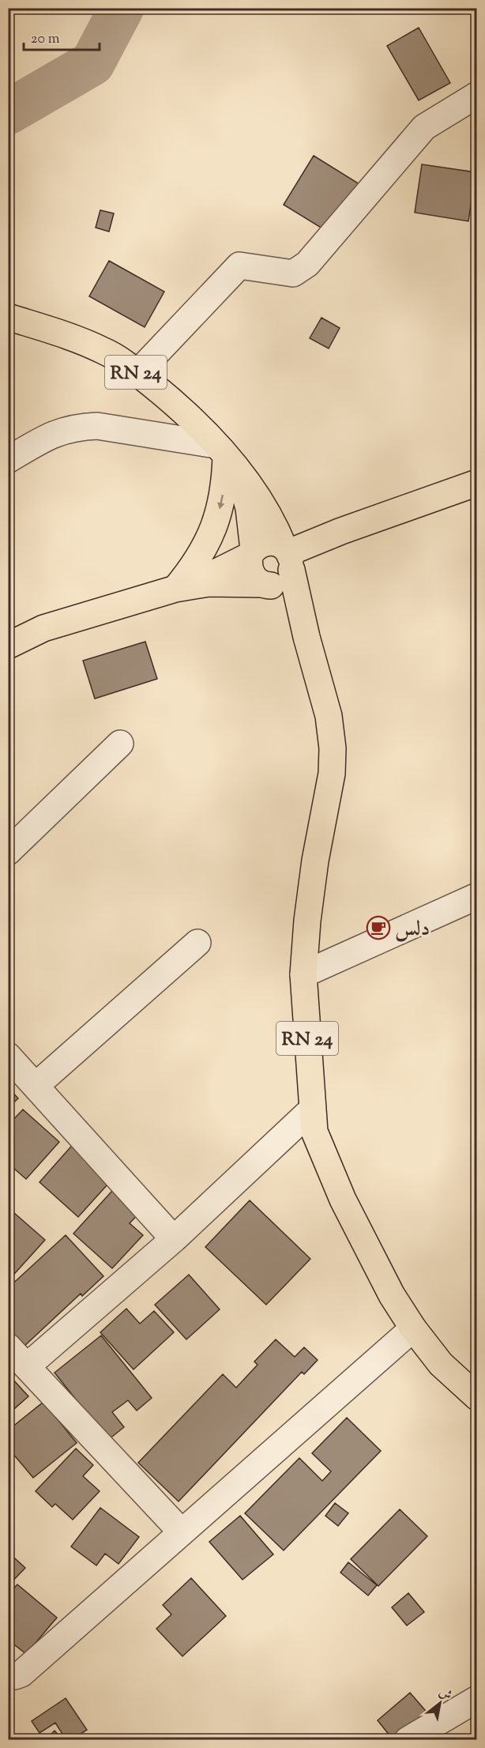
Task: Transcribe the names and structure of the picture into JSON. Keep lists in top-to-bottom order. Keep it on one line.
{"streets":{"main road":["RN 24"]},"places":{"cafe":["دلس"]},"scale_bar":"20 m","north":"top right"}
